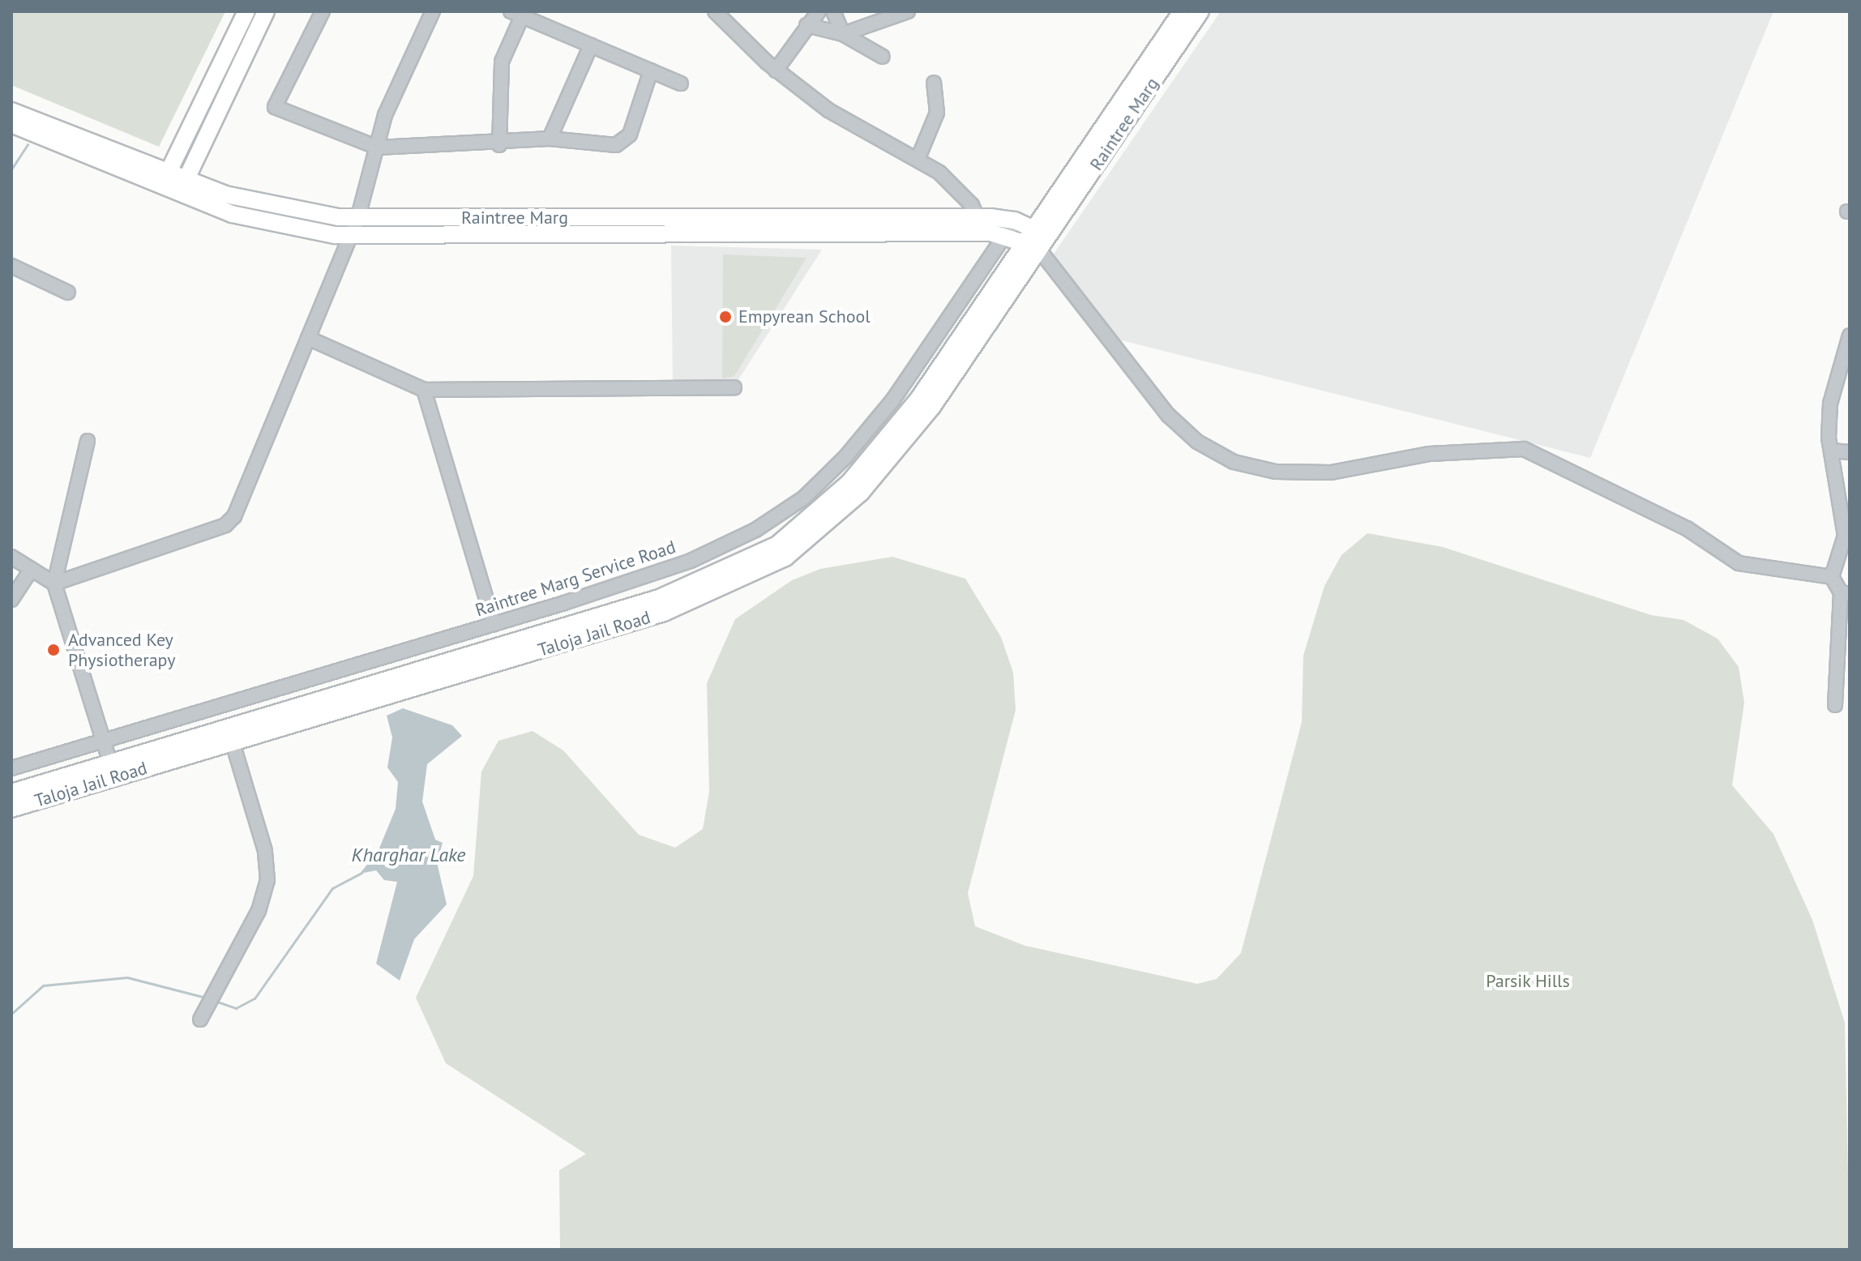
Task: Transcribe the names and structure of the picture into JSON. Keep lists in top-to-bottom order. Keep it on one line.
{"streets":{"main road":["Raintree Marg","Taloja Jail Road"],"street":["Raintree Marg Service Road"]},"crossings":[["Raintree Marg","Raintree Marg Service Road"],["Raintree Marg","Taloja Jail Road"]],"water":["Kharghar Lake"],"parks":["Parsik Hills"],"places":["Empyrean School","Advanced Key Physiotherapy"]}
